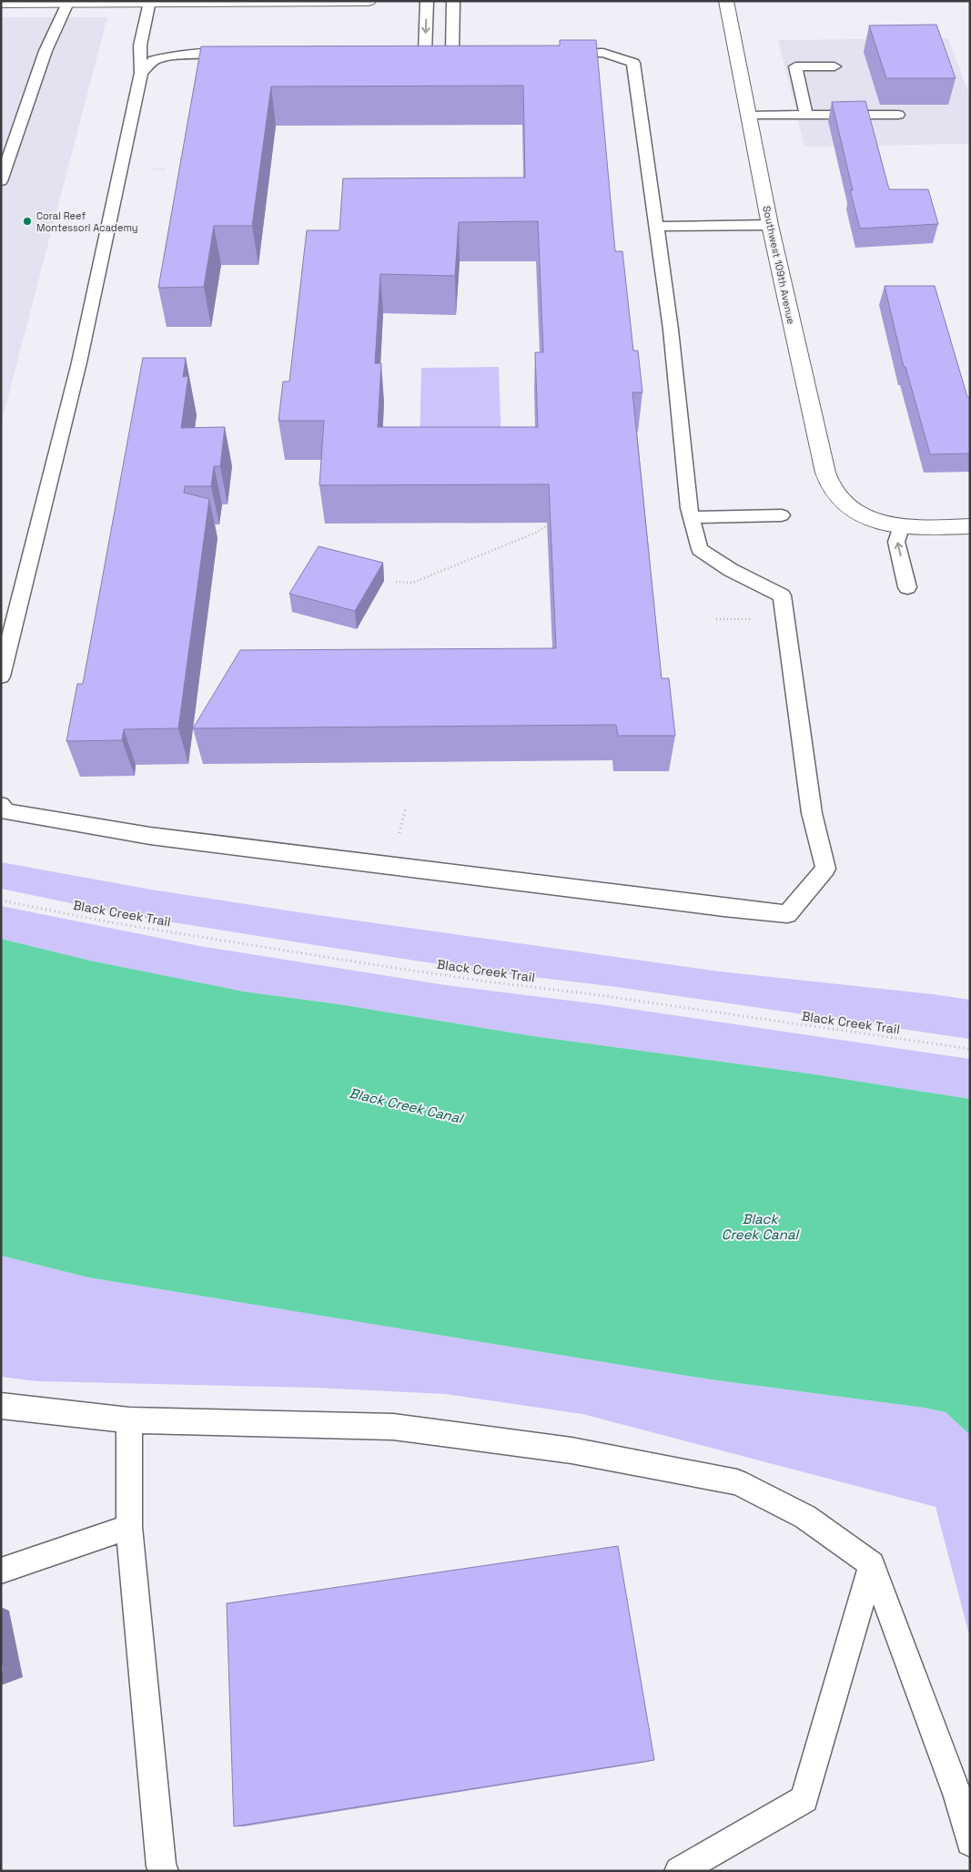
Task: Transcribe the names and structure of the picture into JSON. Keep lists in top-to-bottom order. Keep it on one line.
{"streets":{"street":["Southwest 109th Avenue"],"path":["Black Creek Trail"]},"water":["Black Creek Canal"],"places":["Coral Reef Montessori Academy"]}
